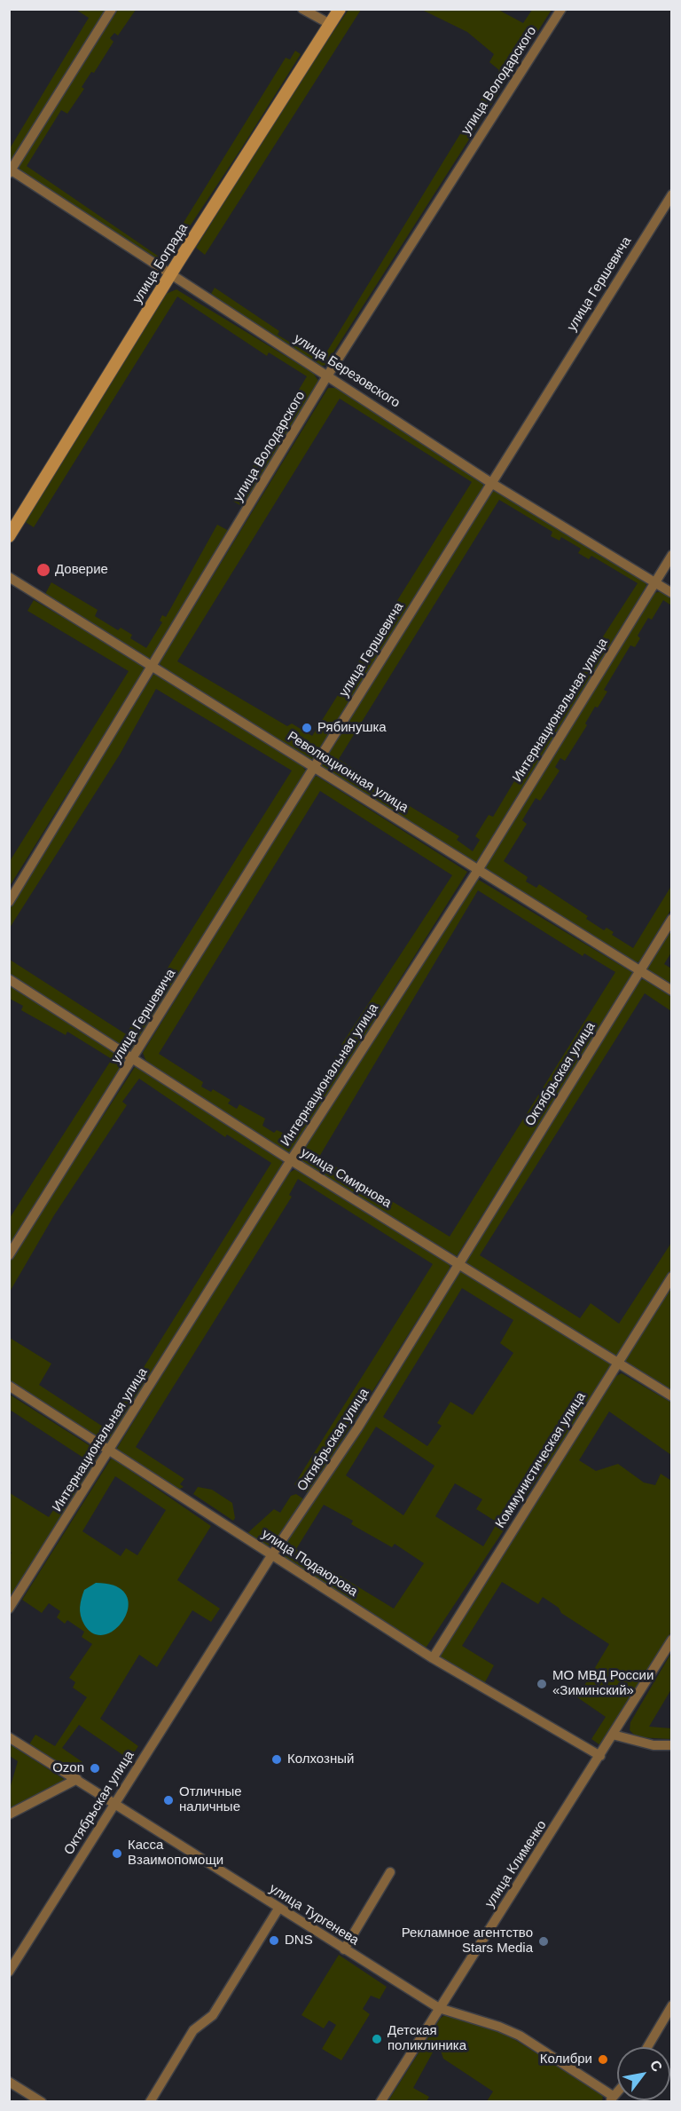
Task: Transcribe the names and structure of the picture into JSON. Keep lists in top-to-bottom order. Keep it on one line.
{"streets":{"street":["улица Володарского","улица Бограда","улица Гершевича","улица Березовского","Интернациональная улица","Революционная улица","Октябрьская улица","улица Смирнова","Коммунистическая улица","улица Подаюрова","улица Клименко","улица Тургенева"]},"crossings":[["улица Володарского","улица Березовского"],["улица Володарского","Революционная улица"],["улица Бограда","улица Березовского"],["улица Гершевича","улица Березовского"],["улица Гершевича","Революционная улица"],["улица Гершевича","улица Смирнова"],["улица Березовского","Интернациональная улица"],["Интернациональная улица","Революционная улица"],["Интернациональная улица","улица Смирнова"],["Интернациональная улица","улица Подаюрова"],["Революционная улица","Октябрьская улица"],["Октябрьская улица","улица Смирнова"],["Октябрьская улица","улица Подаюрова"],["Октябрьская улица","улица Тургенева"],["улица Смирнова","Коммунистическая улица"],["Коммунистическая улица","улица Подаюрова"],["улица Подаюрова","улица Клименко"],["улица Клименко","улица Тургенева"]],"places":["Доверие","Рябинушка","МО МВД России «Зиминский»","Колхозный","Ozon","Отличные наличные","Касса Взаимопомощи","DNS","Рекламное агентство Stars Media","Детская поликлиника","Колибри"],"north":"top right"}
